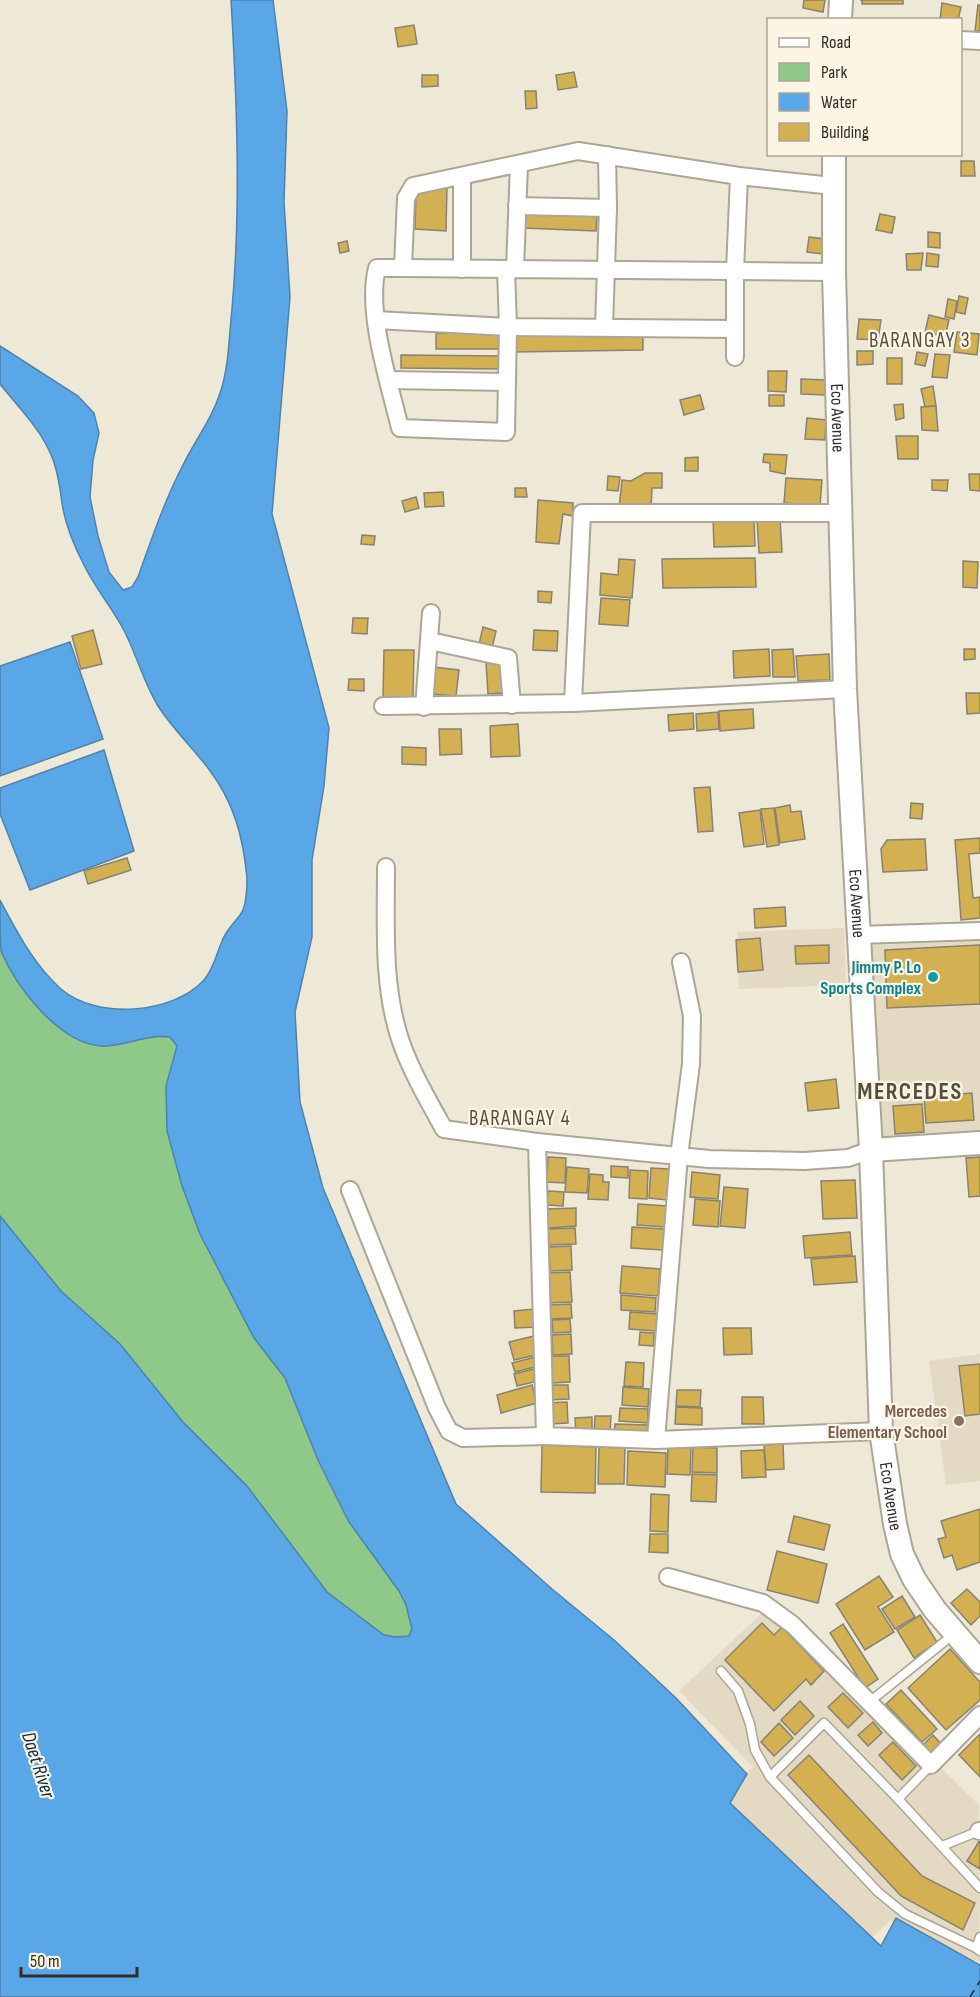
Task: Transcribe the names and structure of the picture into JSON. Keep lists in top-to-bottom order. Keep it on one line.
{"streets":{"main road":["Eco Avenue"]},"districts":["BARANGAY 3","MERCEDES","BARANGAY 4"],"water":["Daet River"],"places":["Jimmy P. Lo Sports Complex","Mercedes Elementary School"],"legend":["Road","Park","Water","Building"],"scale_bar":"50 m"}
